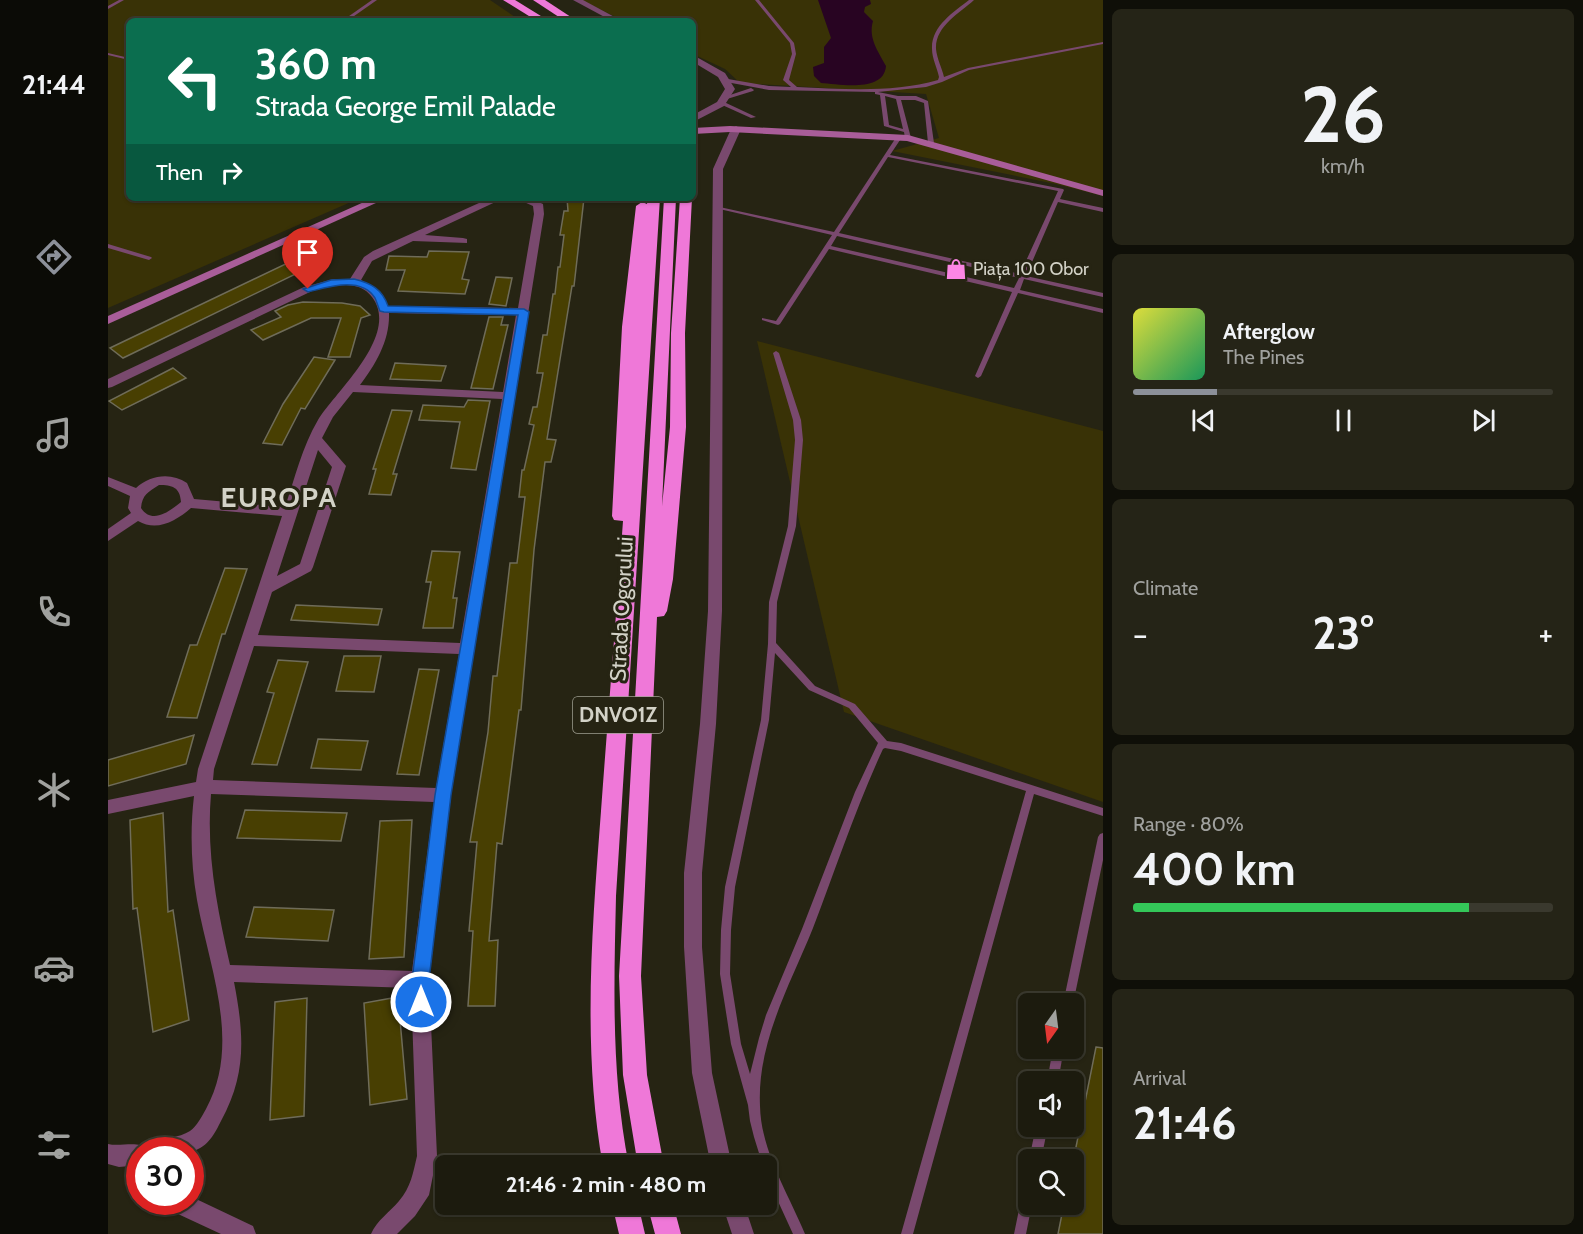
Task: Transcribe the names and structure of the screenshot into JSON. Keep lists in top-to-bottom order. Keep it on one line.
{"streets":{"highway":["Strada Ogorului","DNVO1Z"]},"districts":["EUROPA"],"places":{"shop":["Piața 100 Obor"]},"north":"bottom","page":{"tabs":"21:44","tile":[["26","km/h"],"Climate",["Range · 80%","400 km"],["Arrival","21:46"]],"turn":["360 m","Strada George Emil Palade"],"then":"Then","song":["Afterglow","The Pines"],"heat":["−","23°","+"],"limit":"30","trip":"21:46 · 2 min · 480 m"}}
